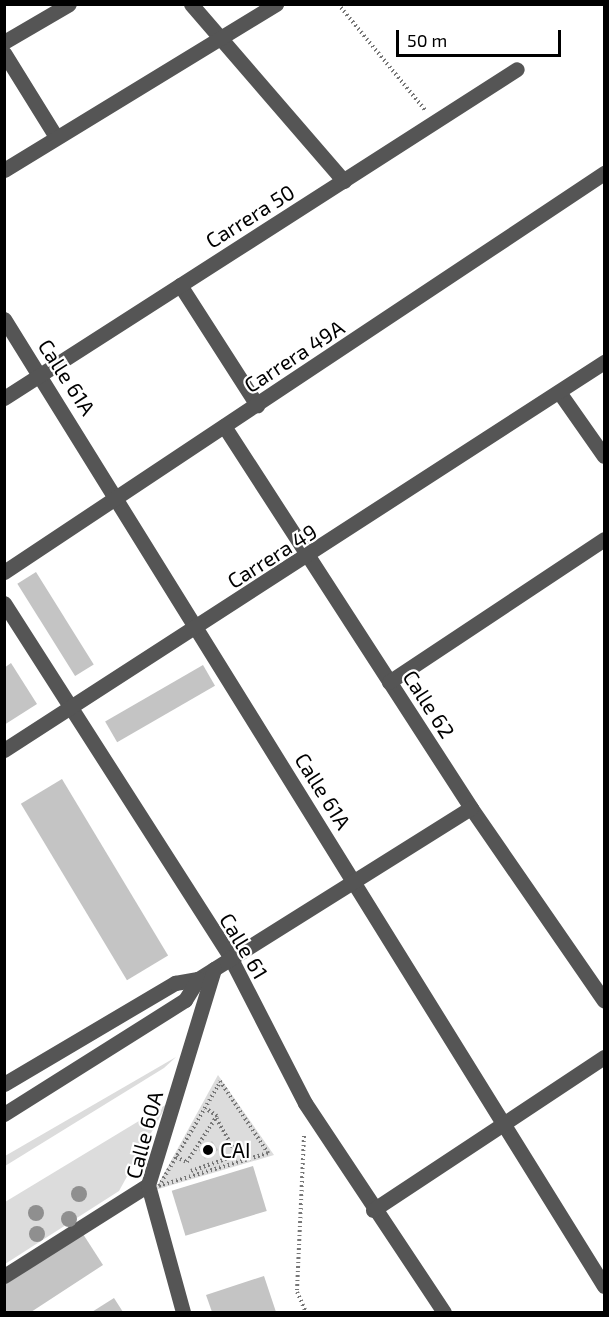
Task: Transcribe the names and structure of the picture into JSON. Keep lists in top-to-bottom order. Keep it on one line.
{"streets":{"street":["Carrera 50","Carrera 49A","Calle 61A","Carrera 49","Calle 62","Calle 61","Calle 60A"]},"crossings":[["Carrera 50","Calle 61A"],["Carrera 49A","Calle 61A"],["Carrera 49A","Calle 62"],["Calle 61A","Carrera 49"],["Carrera 49","Calle 62"],["Carrera 49","Calle 61"]],"places":["CAI"],"scale_bar":"50 m"}
